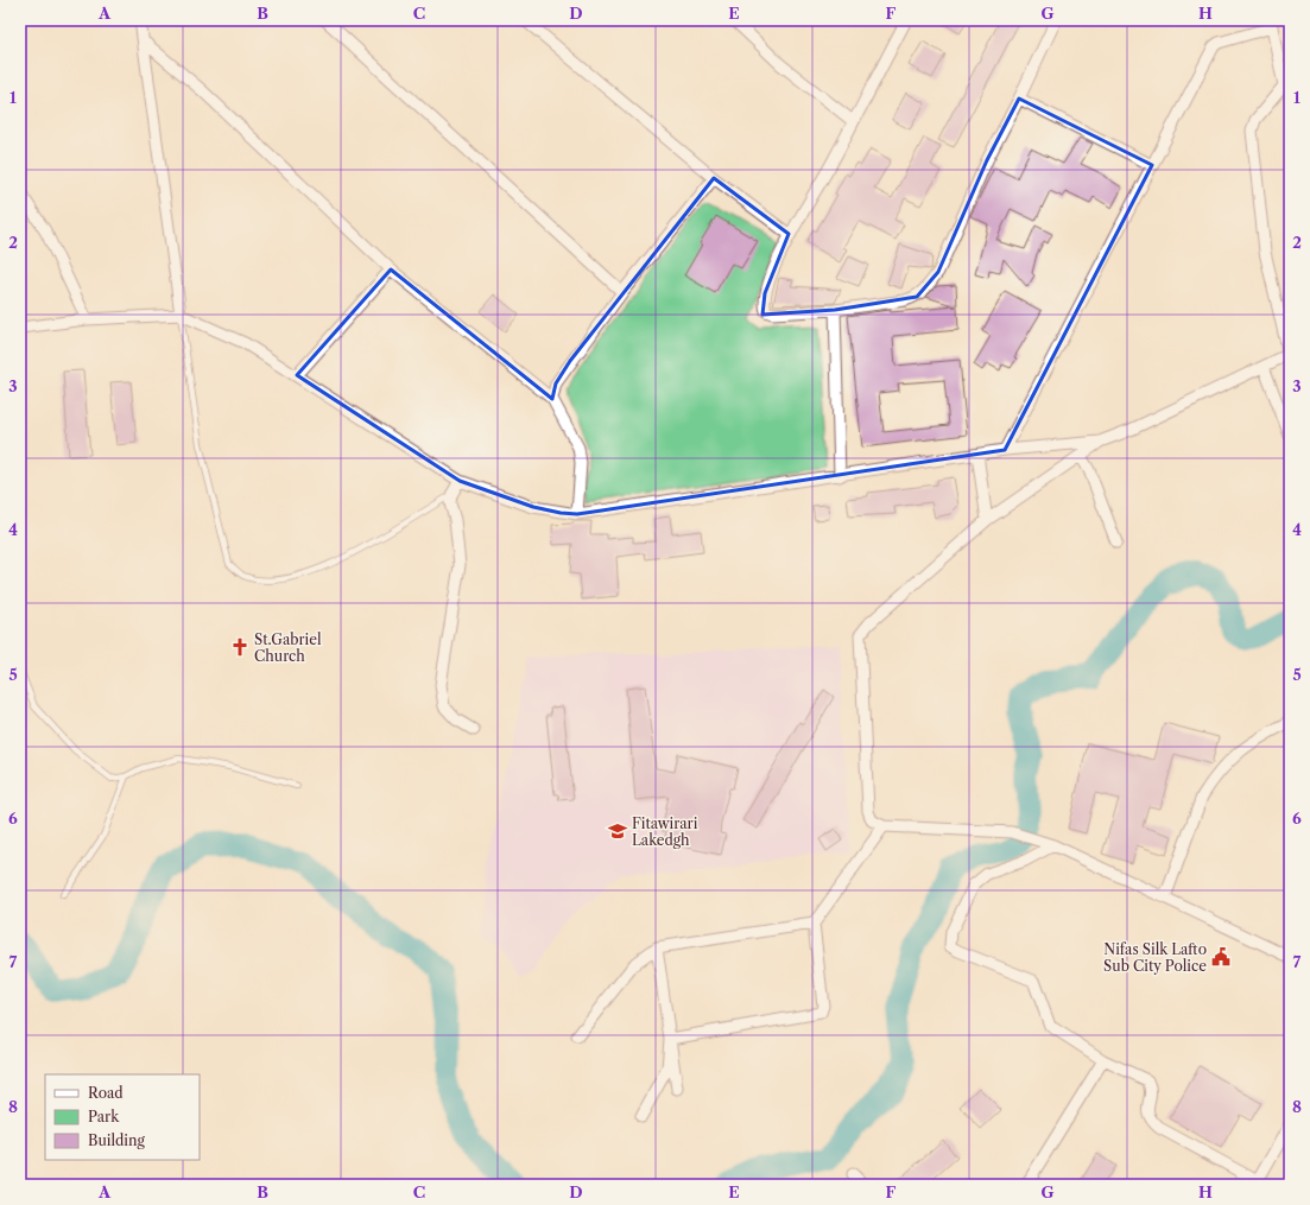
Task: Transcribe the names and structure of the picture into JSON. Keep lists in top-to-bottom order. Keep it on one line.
{"places":{"church":["St.Gabriel Church"],"school or university":["Fitawirari Lakedgh"],"public building":["Nifas Silk Lafto Sub City Police"]},"legend":["Road","Park","Building"],"grid":{"columns":["A","B","C","D","E","F","G","H"],"rows":["1","2","3","4","5","6","7","8"]}}
